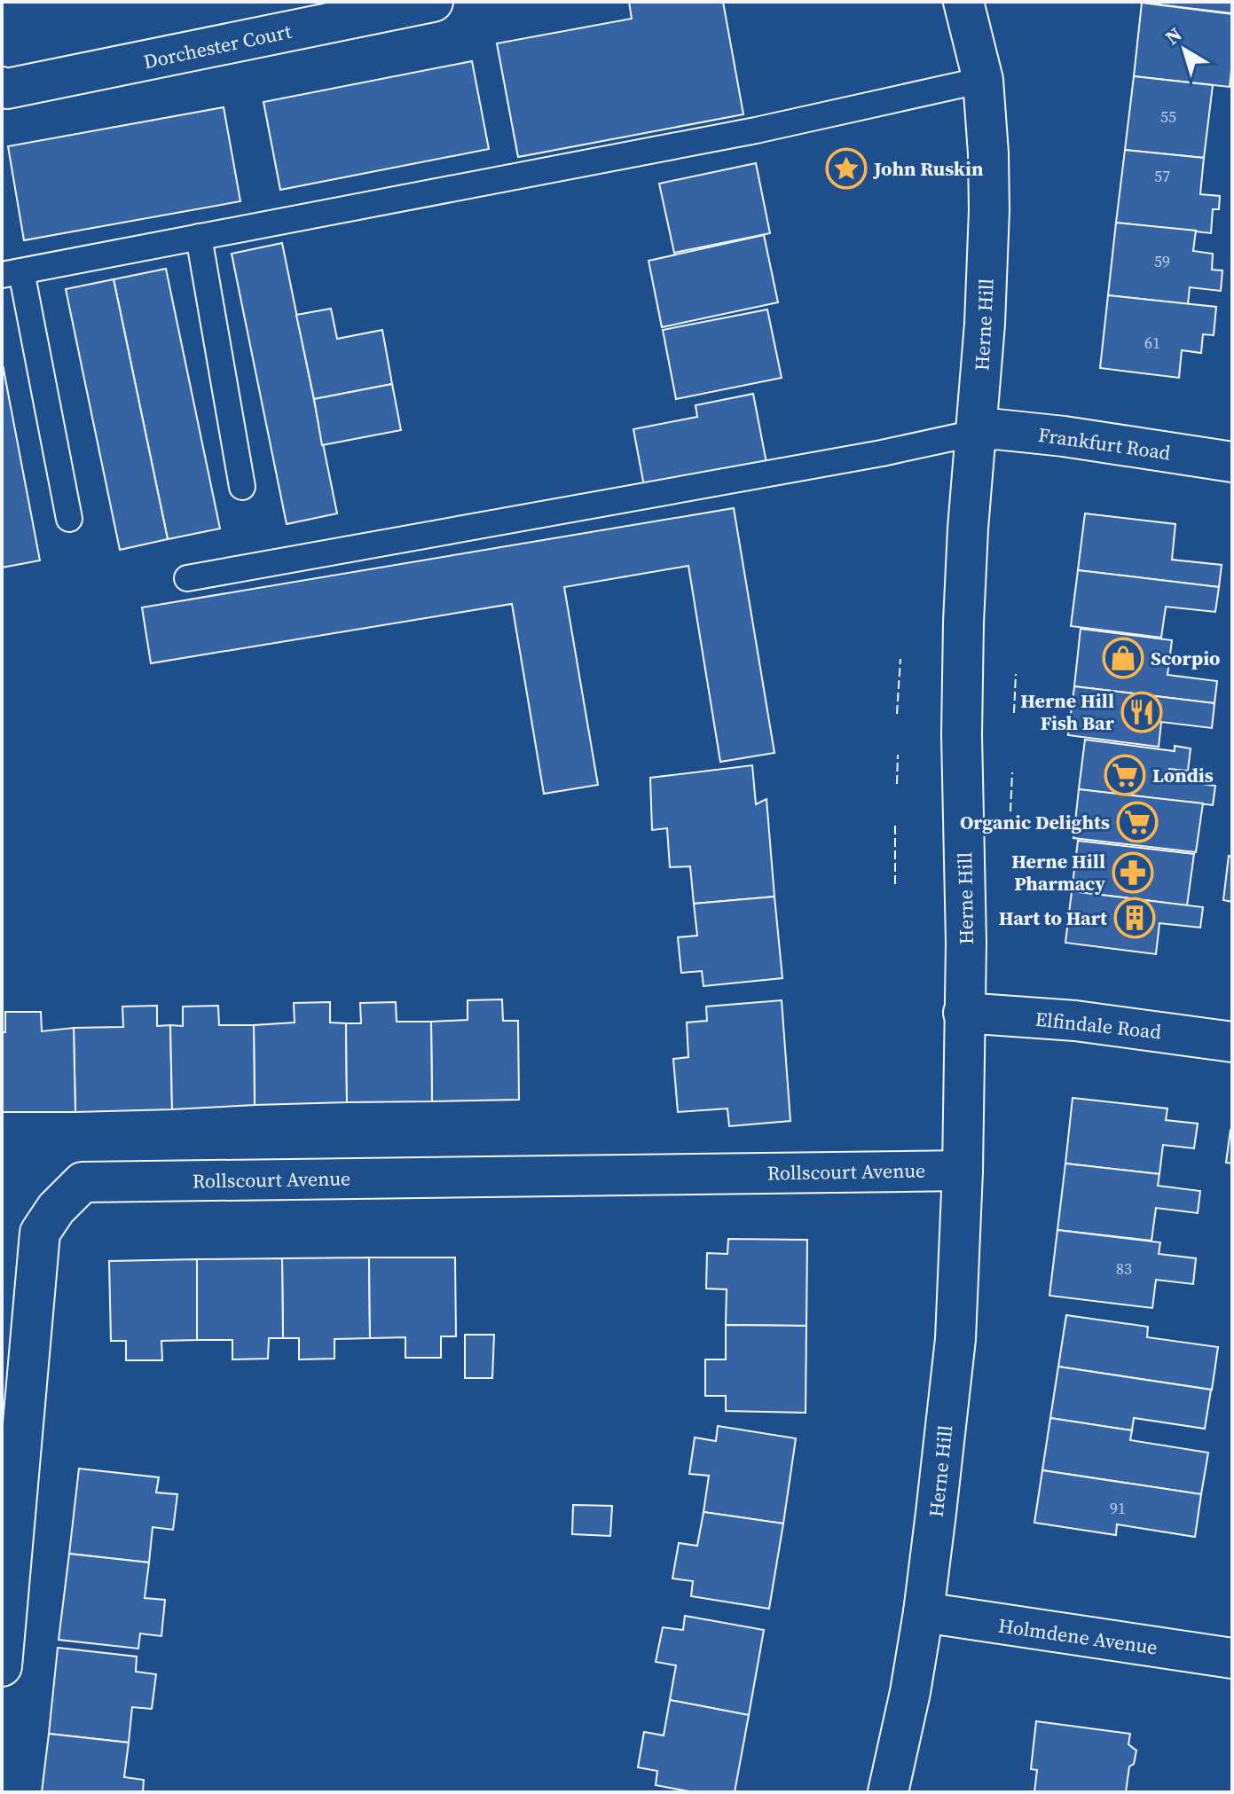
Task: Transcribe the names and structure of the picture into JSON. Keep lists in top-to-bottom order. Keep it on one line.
{"streets":{"street":["Dorchester Court","Herne Hill","Frankfurt Road","Elfindale Road","Rollscourt Avenue","Holmdene Avenue"]},"crossings":[["Herne Hill","Frankfurt Road"],["Herne Hill","Elfindale Road"],["Herne Hill","Rollscourt Avenue"],["Herne Hill","Holmdene Avenue"]],"places":{"place":["John Ruskin"],"shop":["Scorpio"],"restaurant":["Herne Hill Fish Bar"],"supermarket":["Londis","Organic Delights"],"pharmacy":["Herne Hill Pharmacy"],"building":["Hart to Hart"]},"house_numbers":["55","57","59","61","83","91"],"north":"top left"}
